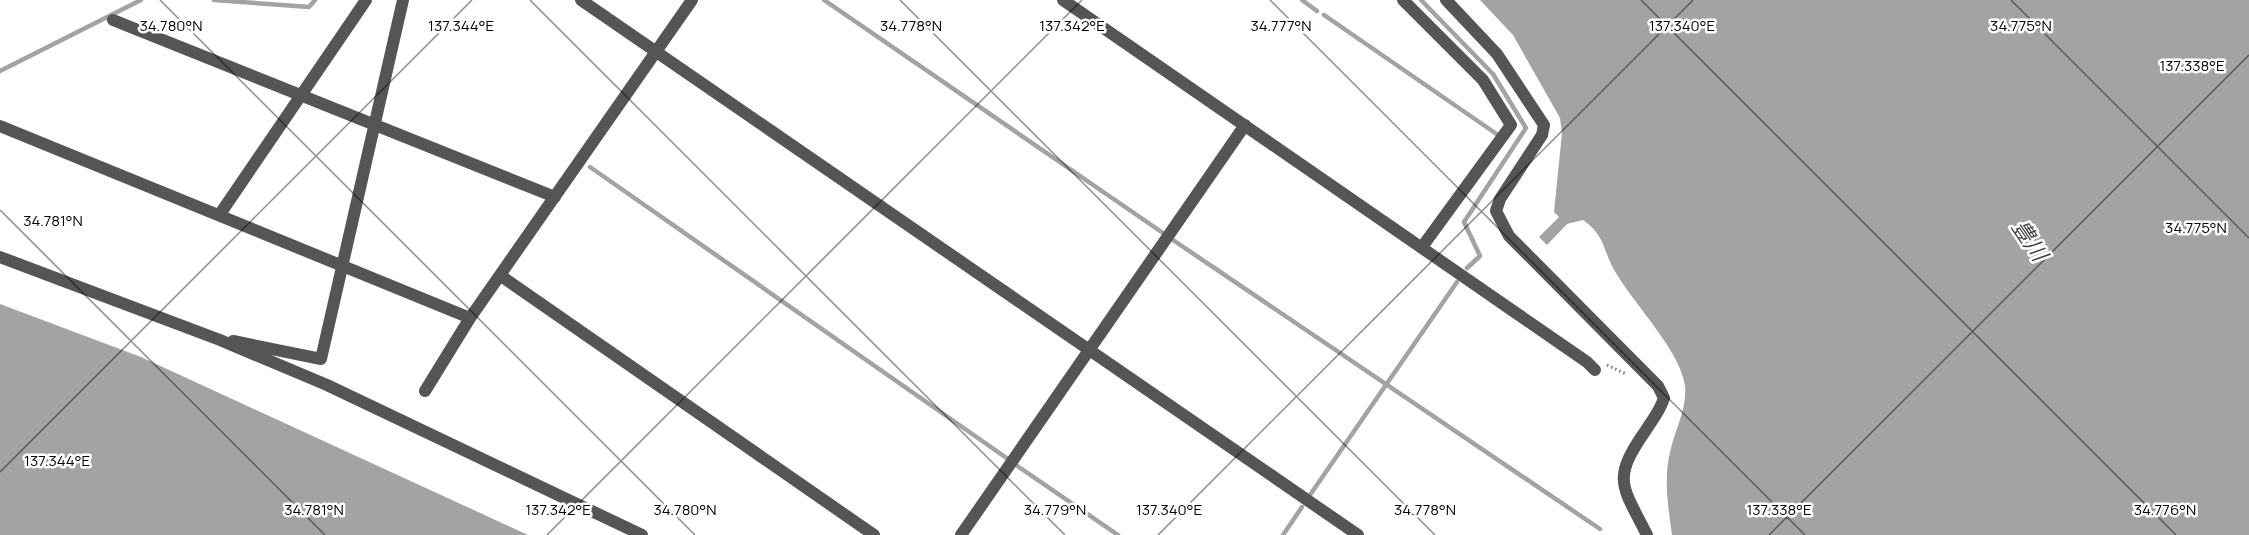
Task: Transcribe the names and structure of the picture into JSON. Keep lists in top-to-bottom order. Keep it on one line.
{"water":["豊川"],"coordinates":["34.775°N","34.780°N","137.344°E","34.778°N","137.342°E","34.777°N","137.340°E","137.338°E","34.781°N","34.779°N","34.776°N"]}
